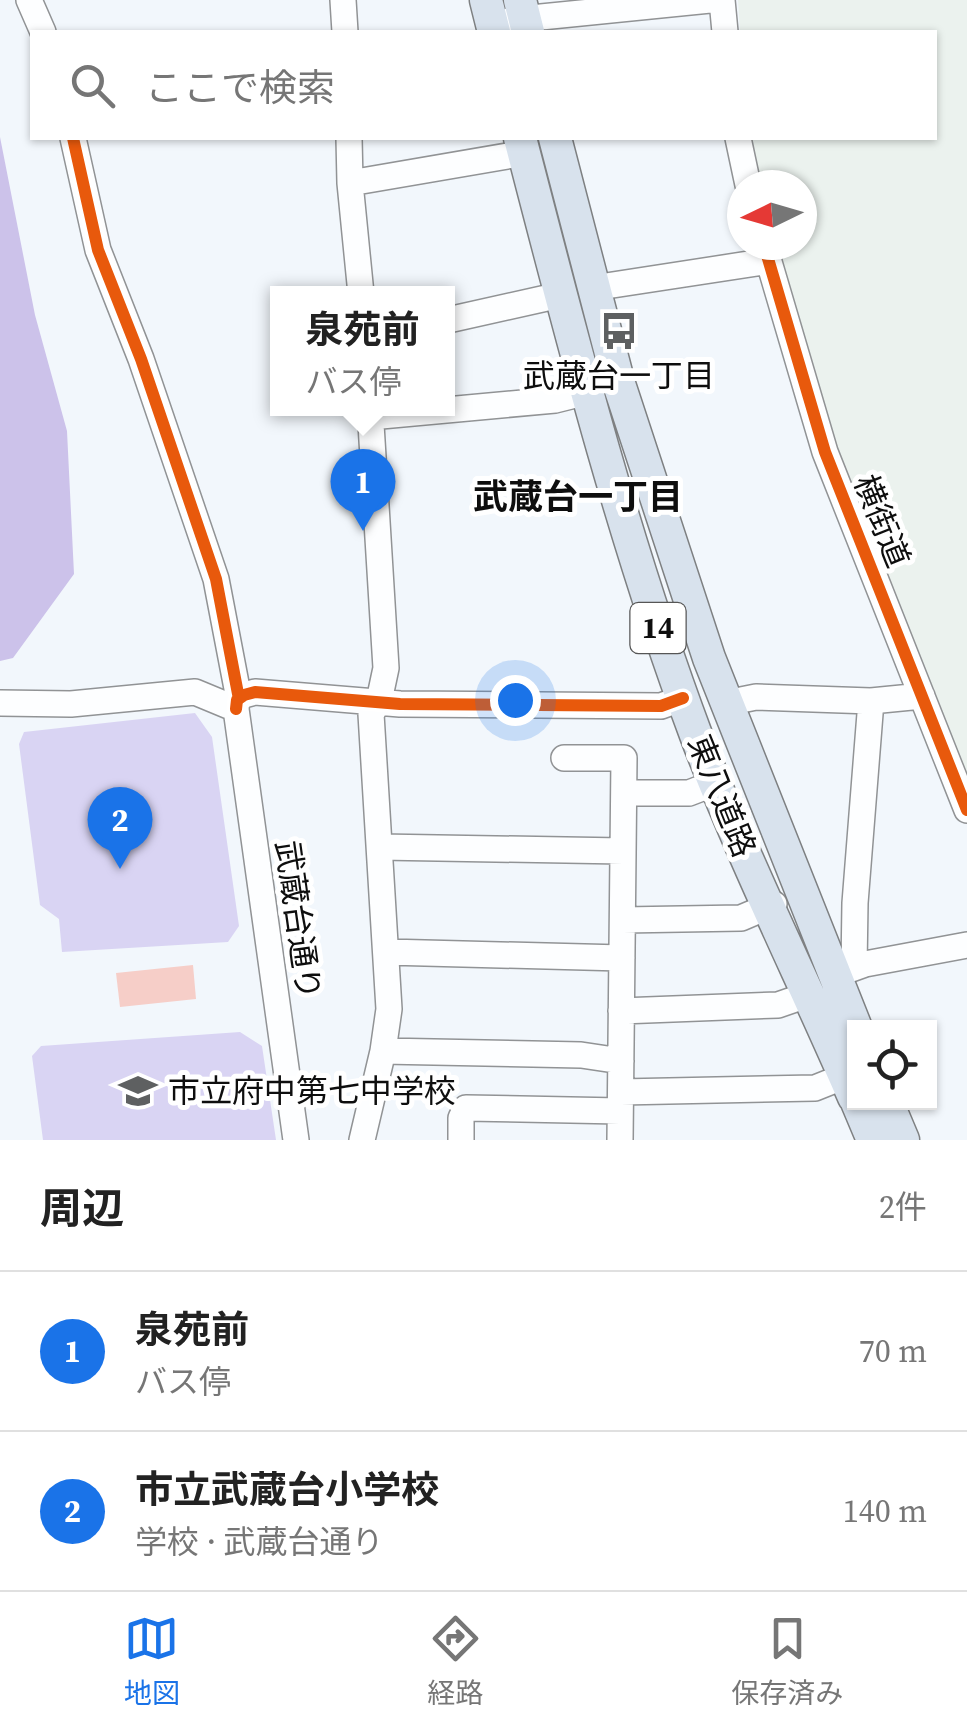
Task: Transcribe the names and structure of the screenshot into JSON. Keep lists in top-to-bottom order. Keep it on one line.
{"streets":{"main road":["14","東八道路"],"street":["横街道","武蔵台通り"]},"districts":["武蔵台一丁目"],"places":{"bus stop":["武蔵台一丁目"],"school or university":["市立府中第七中学校"]},"north":"left","page":{"search":"ここで検索","popup":["泉苑前","バス停"],"pins":["1","2"],"heading":["周辺","2件"],"list":[{"mark":"1","name":"泉苑前","note":"バス停","value":"70 m"},{"mark":"2","name":"市立武蔵台小学校","note":"学校 · 武蔵台通り","value":"140 m"}],"nav":["地図","経路","保存済み"]}}
